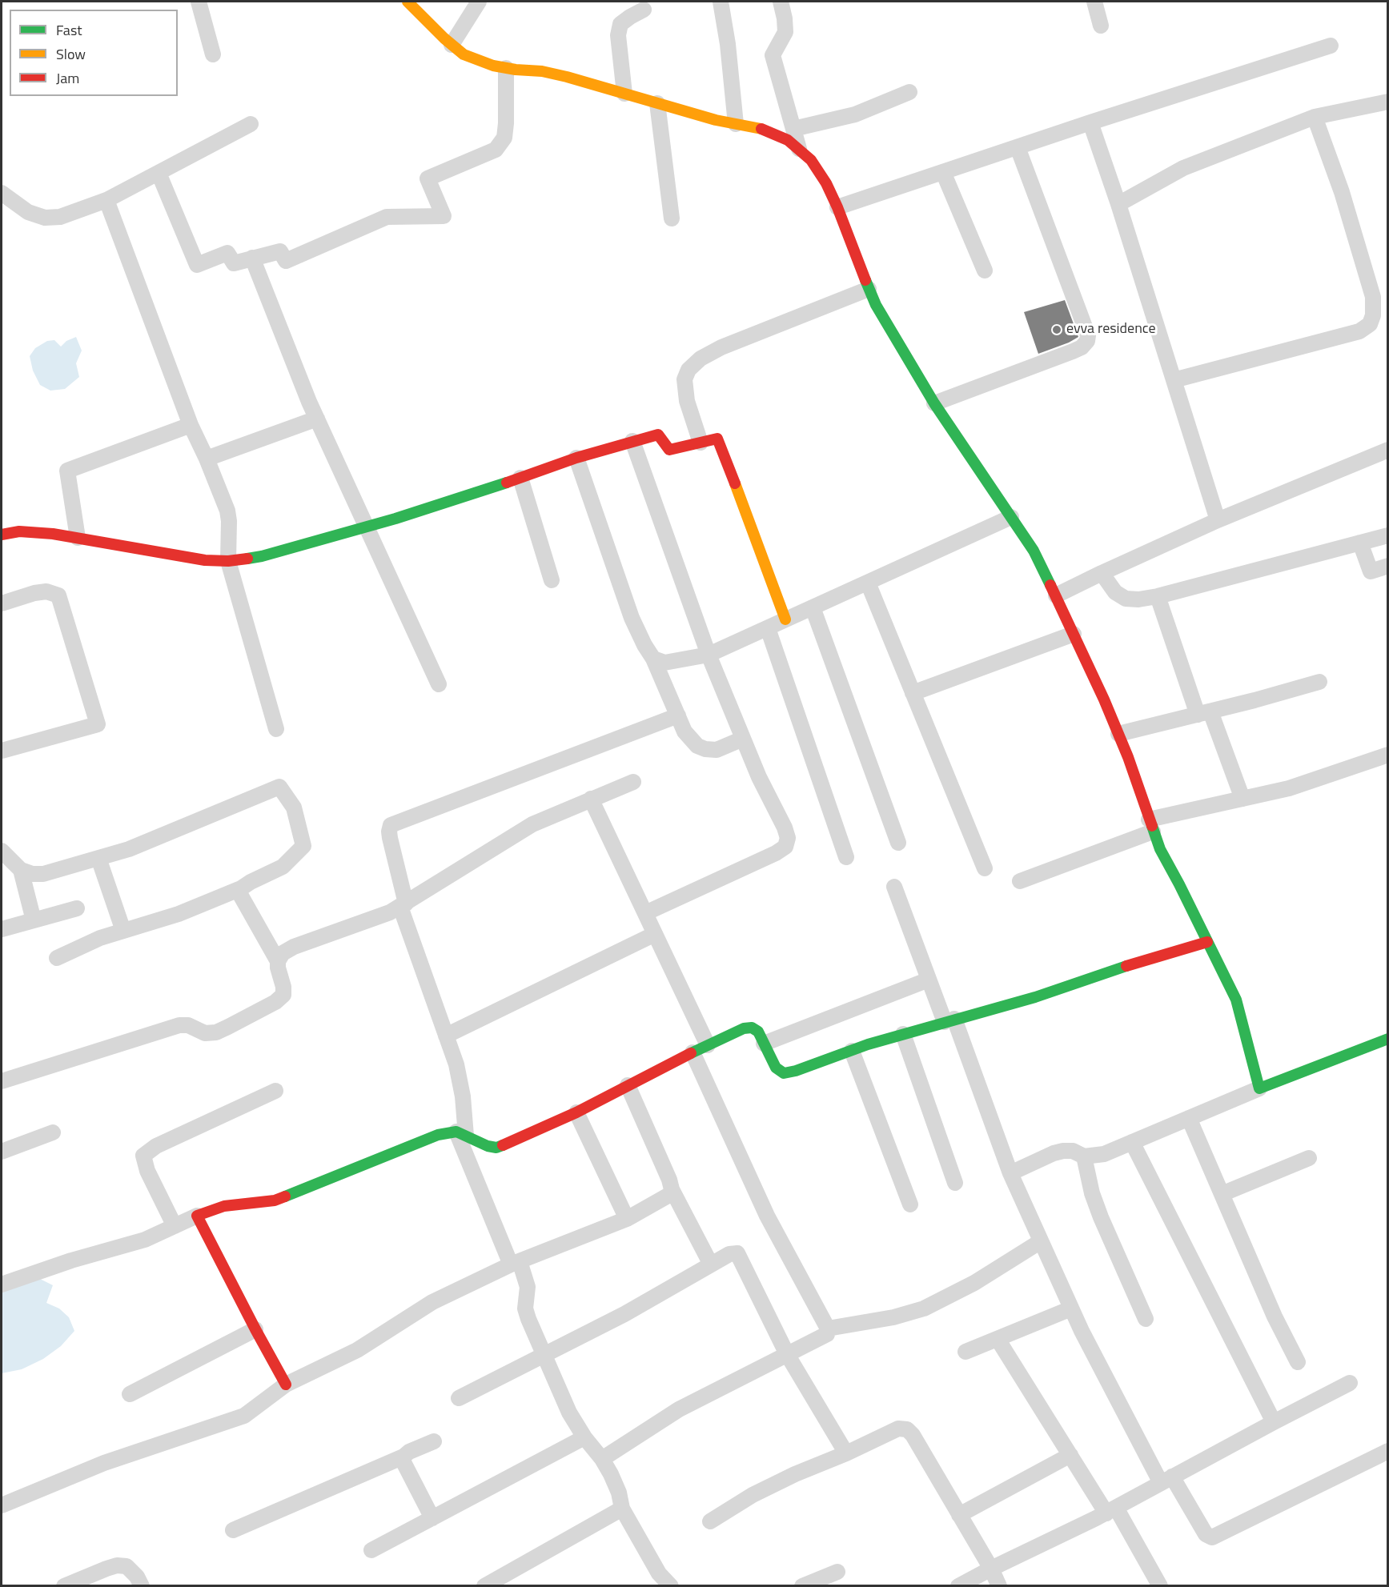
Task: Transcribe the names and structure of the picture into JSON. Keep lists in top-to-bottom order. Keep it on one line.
{"places":["evva residence"],"legend":["Fast","Slow","Jam"]}
